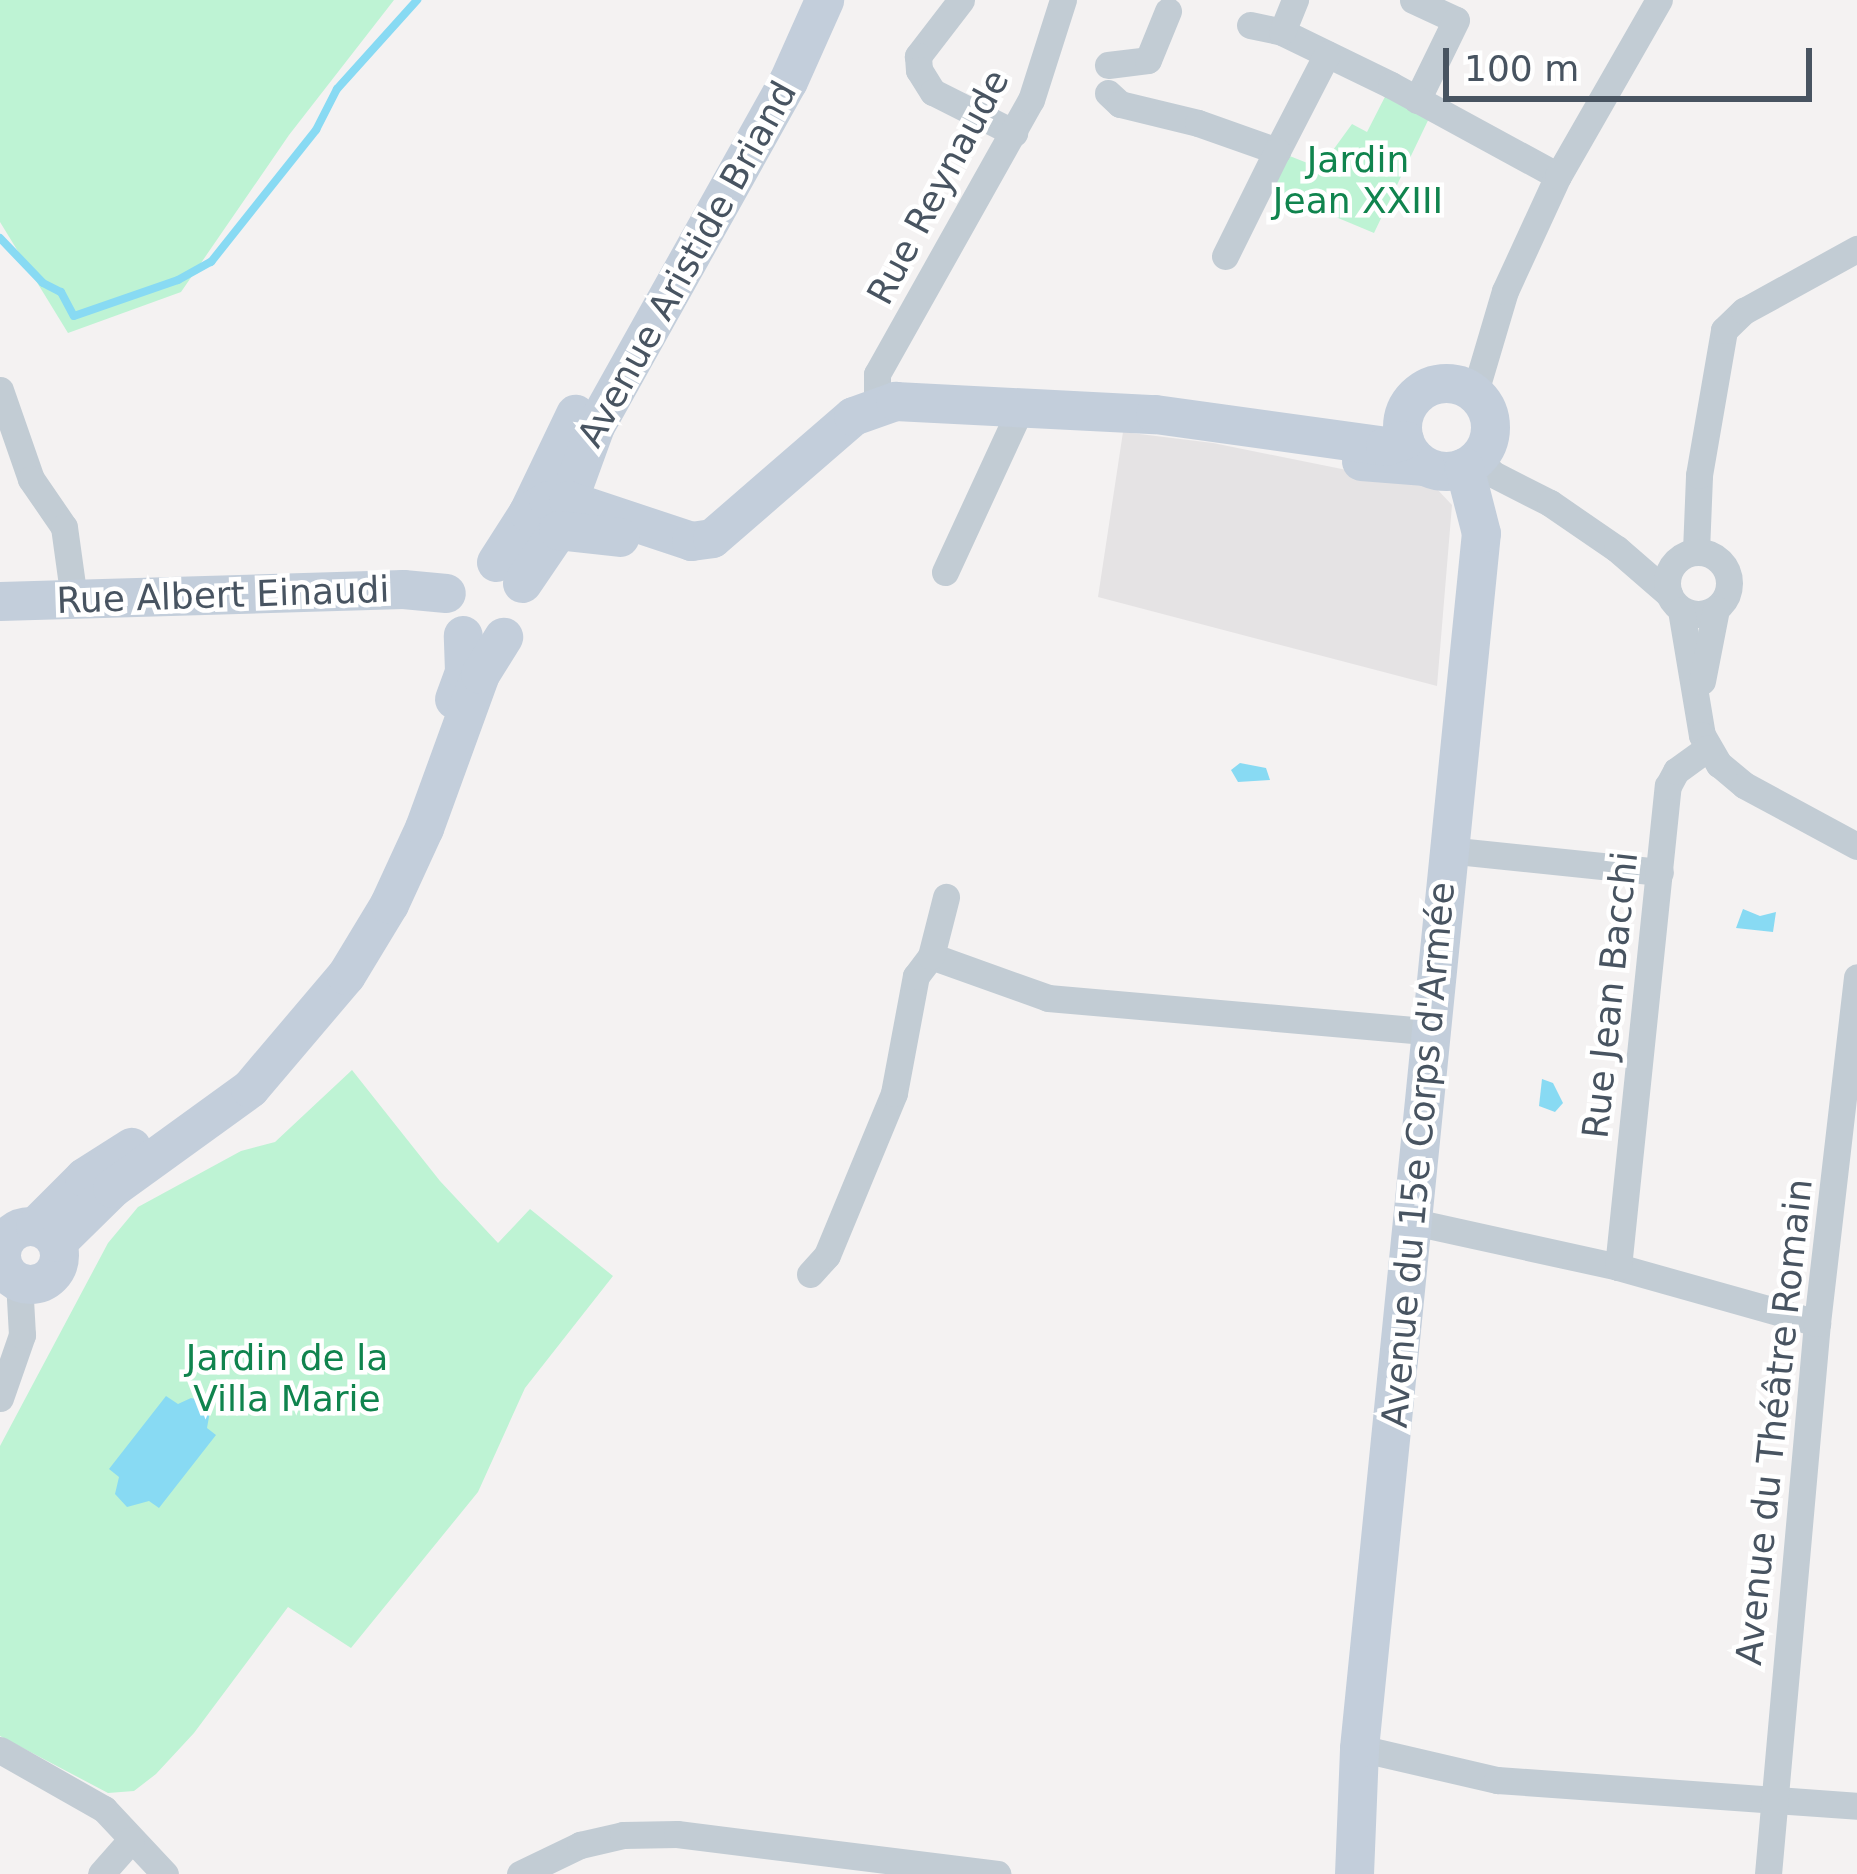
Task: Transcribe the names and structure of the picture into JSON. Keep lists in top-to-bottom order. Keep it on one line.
{"streets":{"main road":["Avenue Aristide Briand","Rue Albert Einaudi","Avenue du 15e Corps d'Armée"],"street":["Rue Reynaude","Rue Jean Bacchi","Avenue du Théâtre Romain"]},"parks":["Jardin Jean XXIII","Jardin de la Villa Marie"],"scale_bar":"100 m"}
